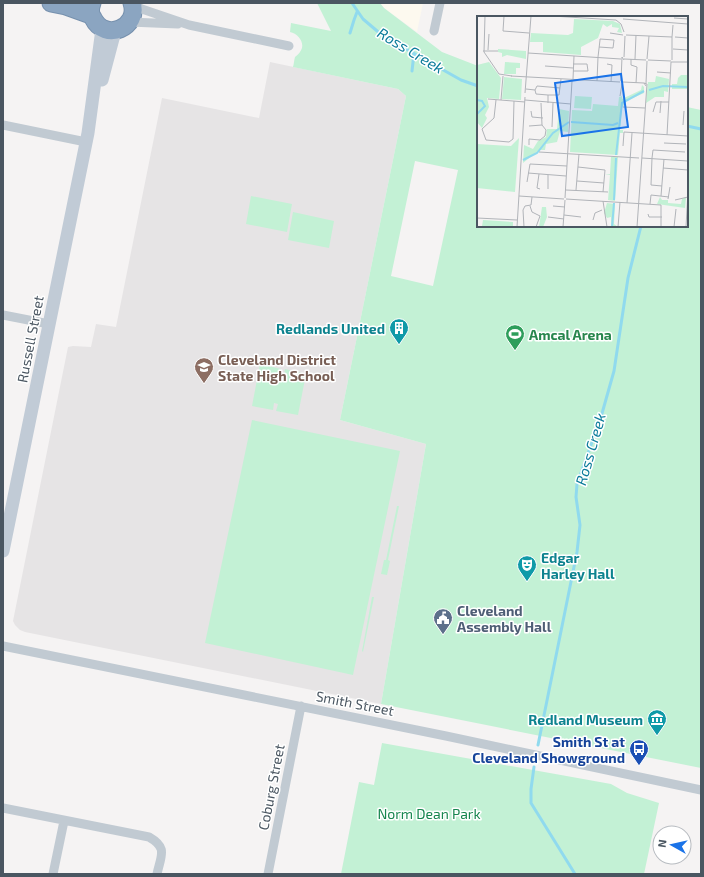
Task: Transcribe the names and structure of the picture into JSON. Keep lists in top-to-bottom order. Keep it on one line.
{"streets":{"main road":["Russell Street"],"street":["Smith Street","Coburg Street"]},"crossings":[["Smith Street","Coburg Street"]],"water":["Ross Creek"],"parks":["Norm Dean Park"],"places":{"building":["Redlands United"],"sports":["Amcal Arena"],"school or university":["Cleveland District State High School"],"theatre":["Edgar Harley Hall"],"public building":["Cleveland Assembly Hall"],"museum":["Redland Museum"],"bus stop":["Smith St at Cleveland Showground"]},"north":"left"}
